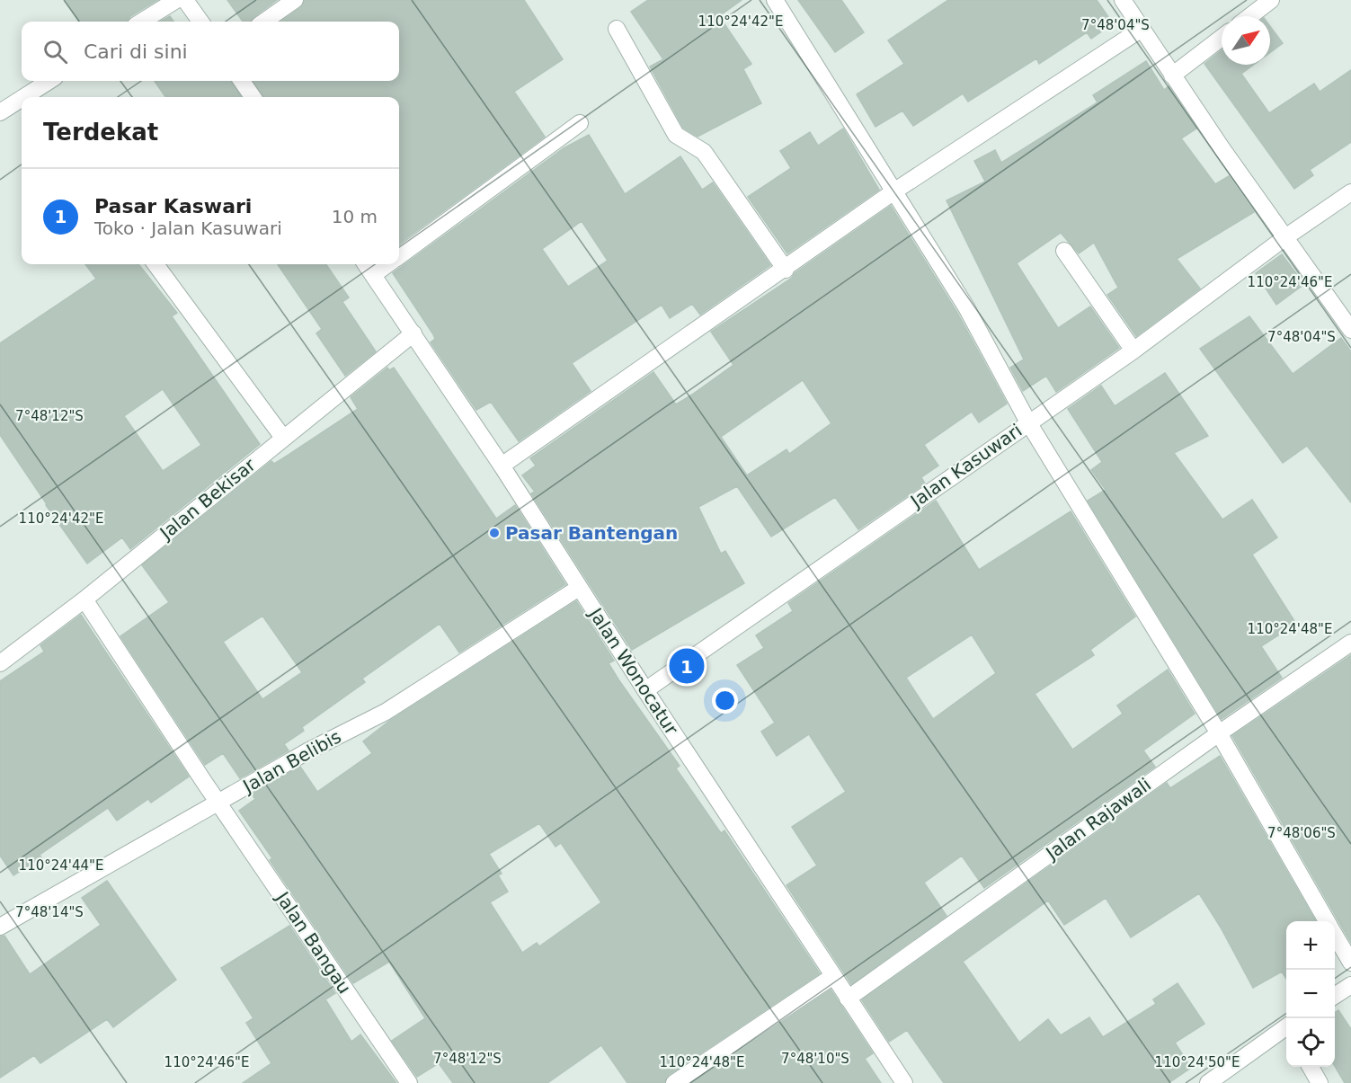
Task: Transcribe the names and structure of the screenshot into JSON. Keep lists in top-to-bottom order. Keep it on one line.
{"streets":{"street":["Jalan Kasuwari","Jalan Bekisar","Jalan Wonocatur","Jalan Belibis","Jalan Rajawali","Jalan Bangau"]},"crossings":[["Jalan Kasuwari","Jalan Wonocatur"],["Jalan Bekisar","Jalan Wonocatur"],["Jalan Bekisar","Jalan Bangau"],["Jalan Wonocatur","Jalan Belibis"],["Jalan Wonocatur","Jalan Rajawali"],["Jalan Belibis","Jalan Bangau"]],"places":["Pasar Bantengan"],"north":"top right","page":{"search":"Cari di sini","heading":"Terdekat","list":[{"mark":"1","name":"Pasar Kaswari","note":"Toko · Jalan Kasuwari","value":"10 m"}],"pins":"1","map_buttons":["+","−"]},"coordinates":["110°24'42\"E","7°48'04\"S","110°24'46\"E","7°48'12\"S","110°24'48\"E","7°48'06\"S","110°24'44\"E","7°48'14\"S","7°48'10\"S","110°24'50\"E"]}
